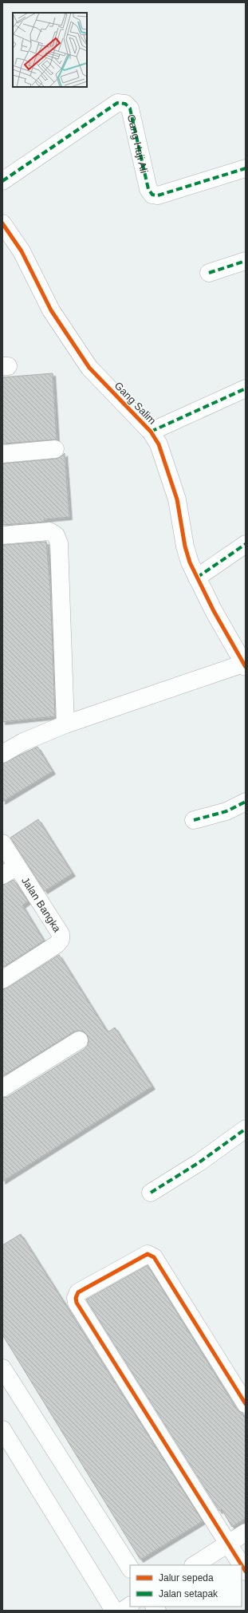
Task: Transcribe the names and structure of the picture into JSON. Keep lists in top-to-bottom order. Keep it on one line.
{"streets":{"street":["Gang Haji Ali","Gang Salim","Jalan Bangka"]},"legend":["Jalur sepeda","Jalan setapak"]}
